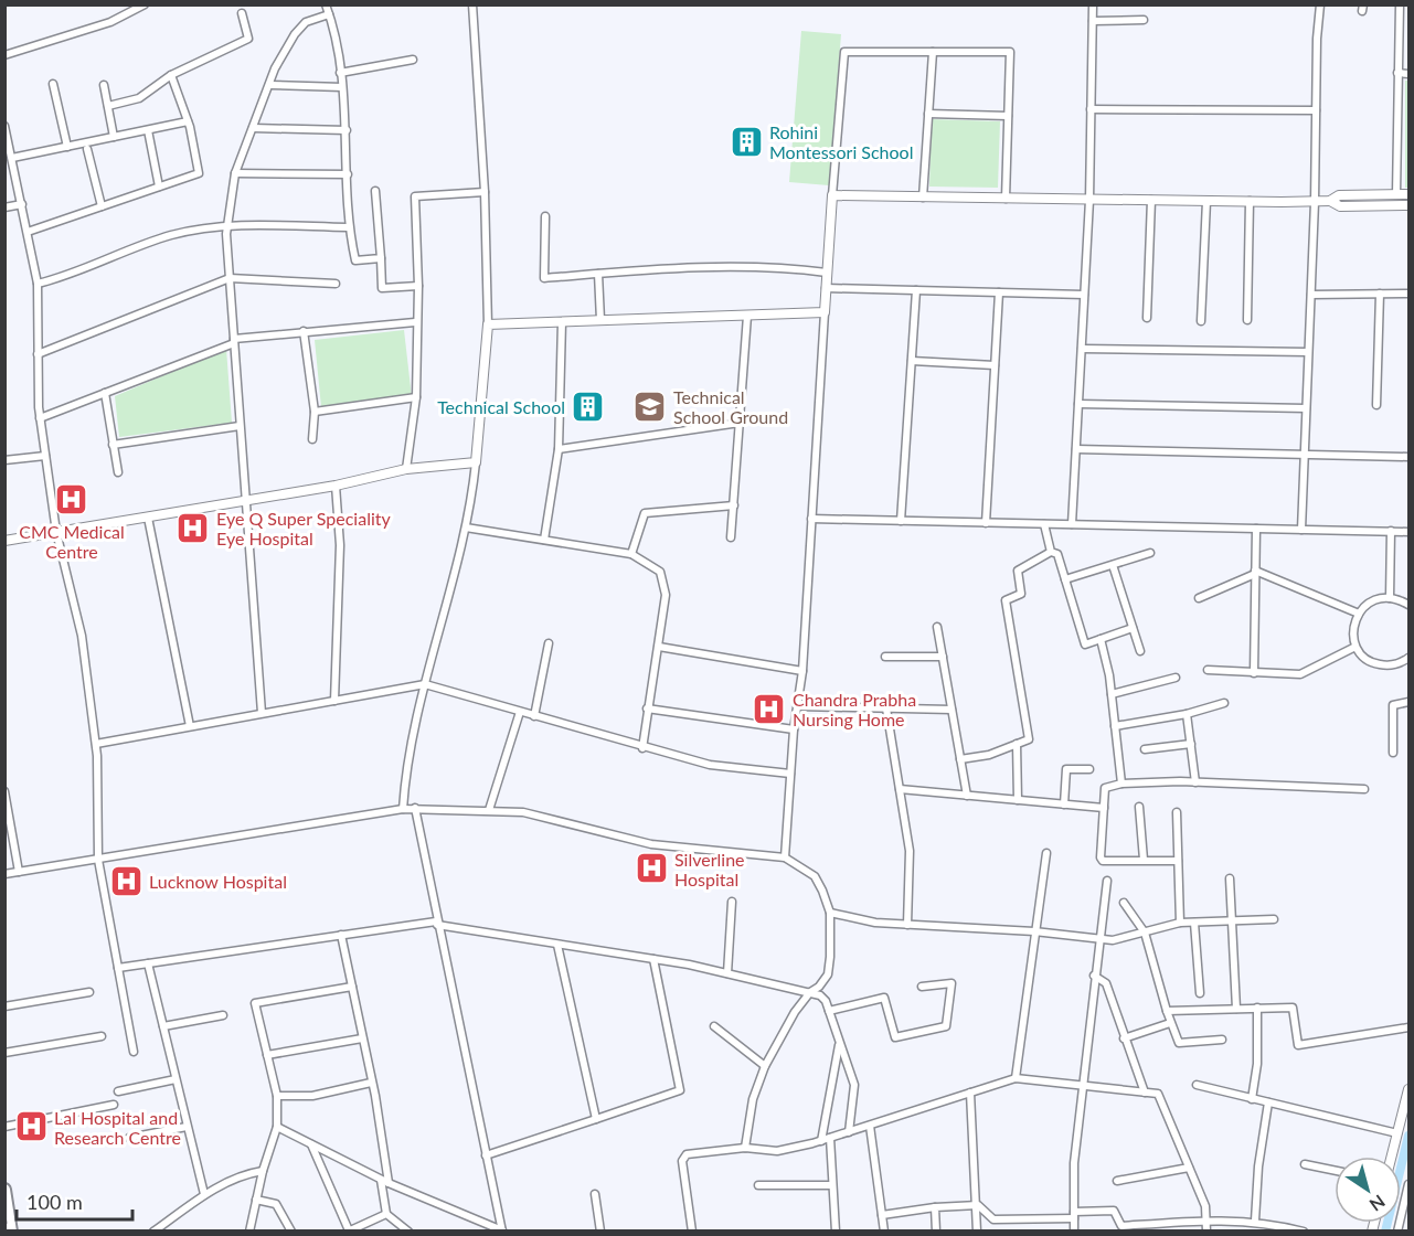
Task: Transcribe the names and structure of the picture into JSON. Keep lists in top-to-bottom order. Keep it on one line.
{"places":{"building":["Rohini Montessori School","Technical School"],"school or university":["Technical School Ground"],"hospital":["CMC Medical Centre","Eye Q Super Speciality Eye Hospital","Chandra Prabha Nursing Home","Silverline Hospital","Lucknow Hospital","Lal Hospital and Research Centre"]},"scale_bar":"100 m","north":"bottom right"}
